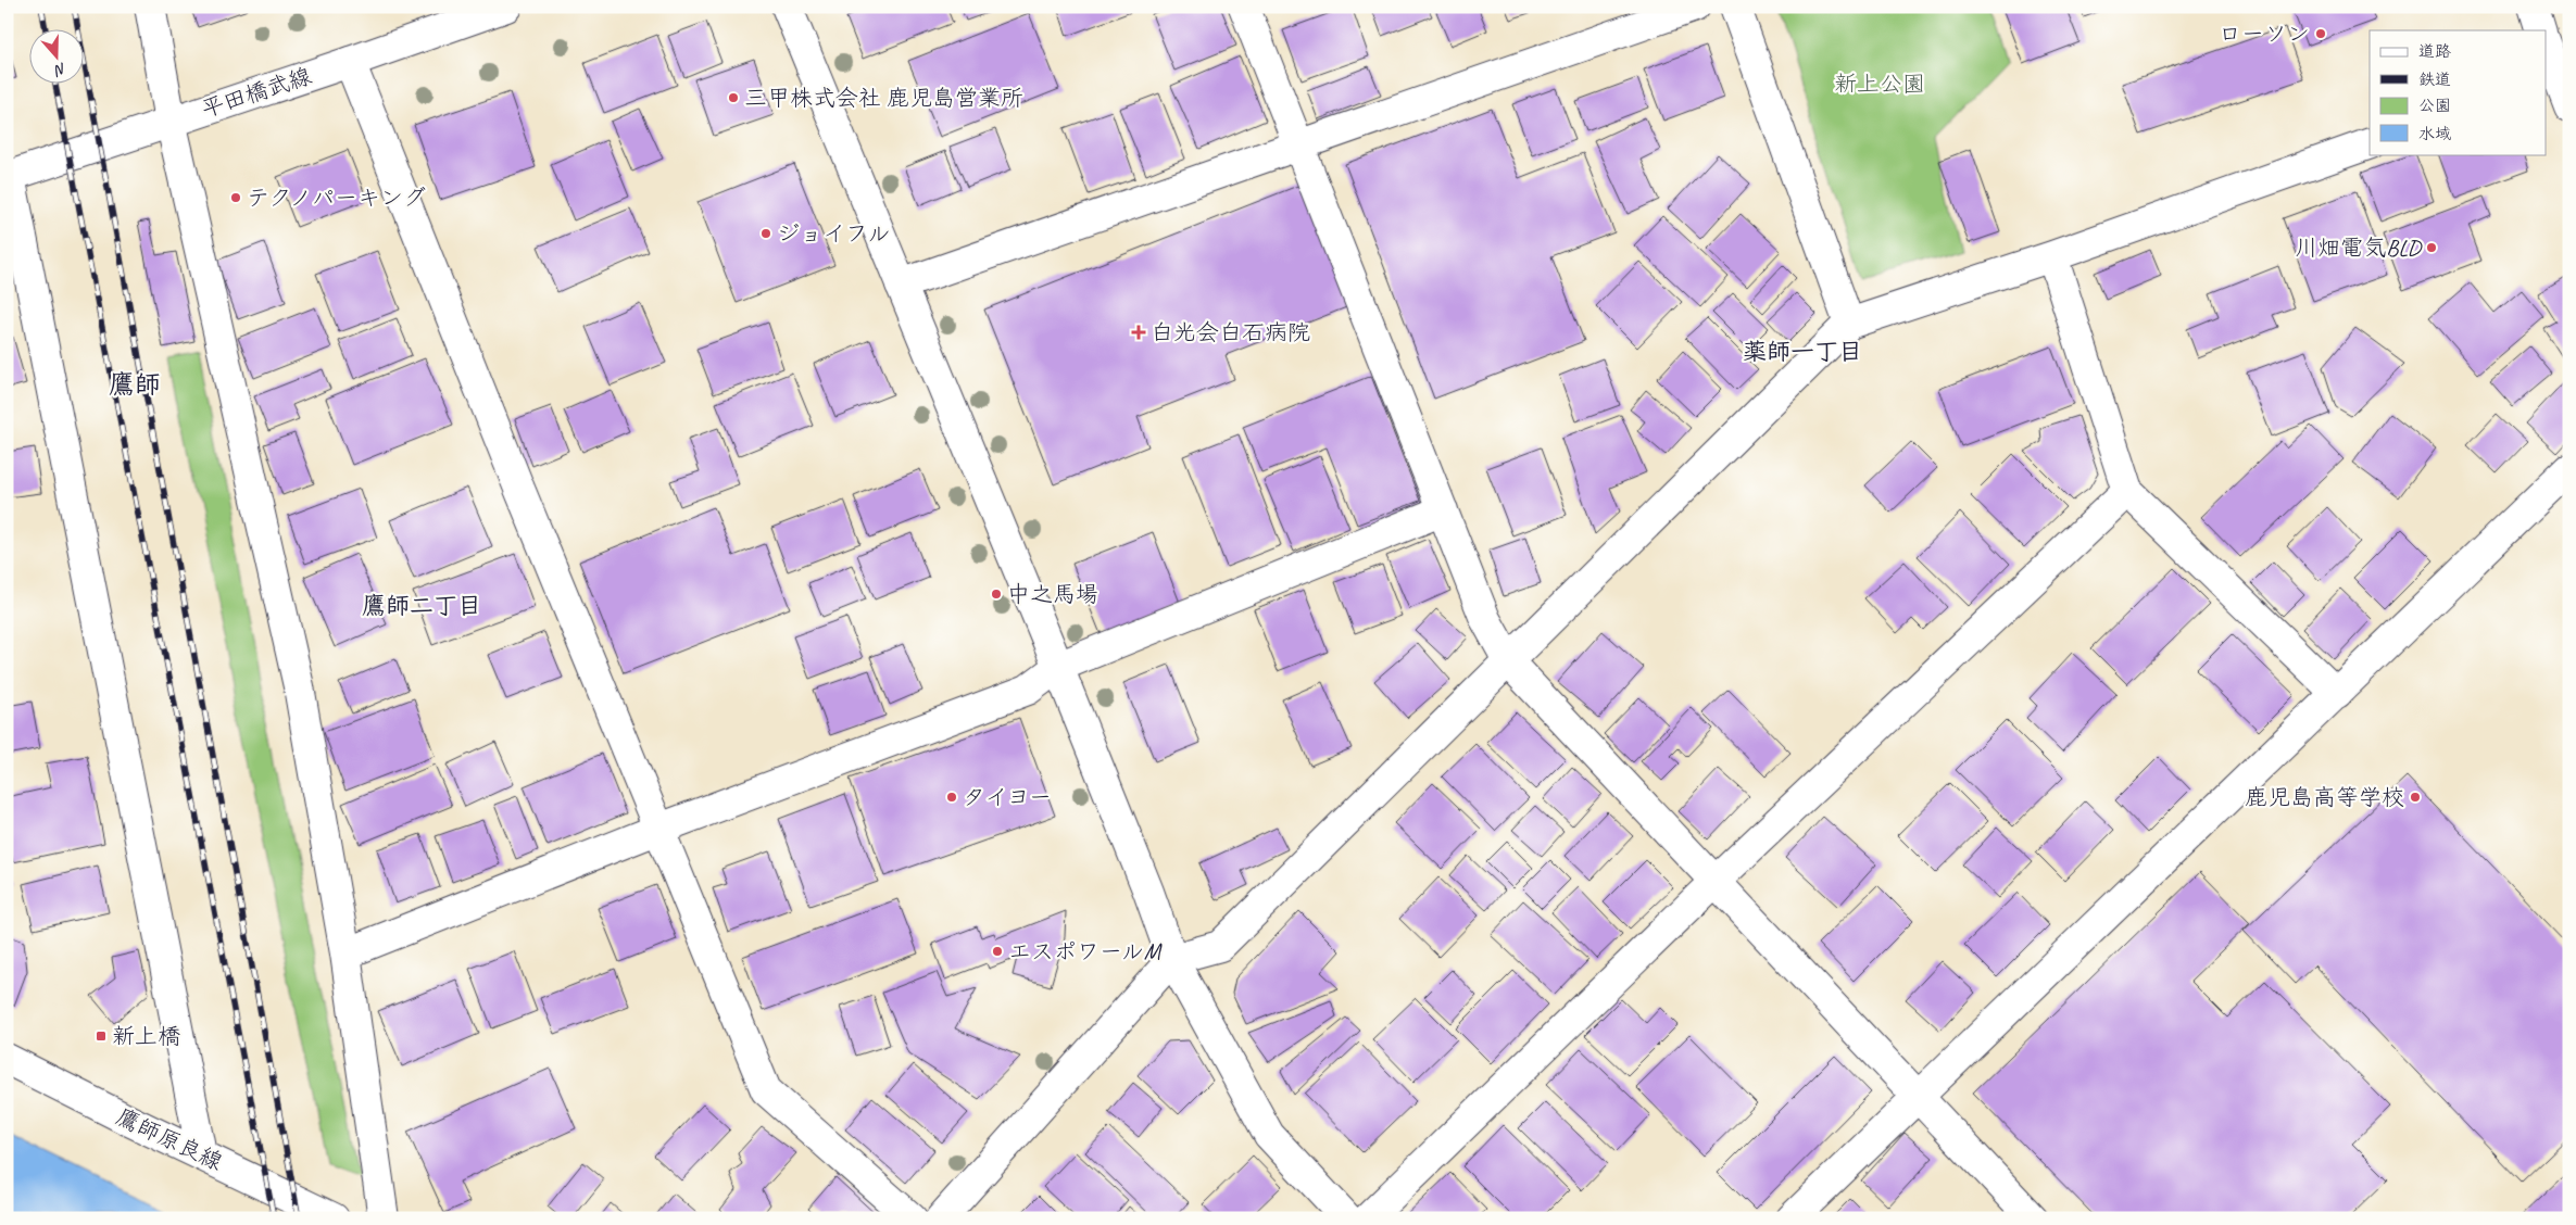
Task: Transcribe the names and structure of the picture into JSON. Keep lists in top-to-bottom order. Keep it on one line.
{"streets":{"street":["平田橋武線","鷹師原良線"]},"districts":["薬師一丁目","鷹師","鷹師二丁目"],"parks":["新上公園"],"places":{"other":["ローソン","三甲株式会社 鹿児島営業所","テクノパーキング","ジョイフル","川畑電気BLD","中之馬場","タイヨー","鹿児島高等学校","エスポワールM"],"health":["白光会白石病院"],"transit":["新上橋"]},"legend":["道路","鉄道","公園","水域"],"north":"bottom"}
